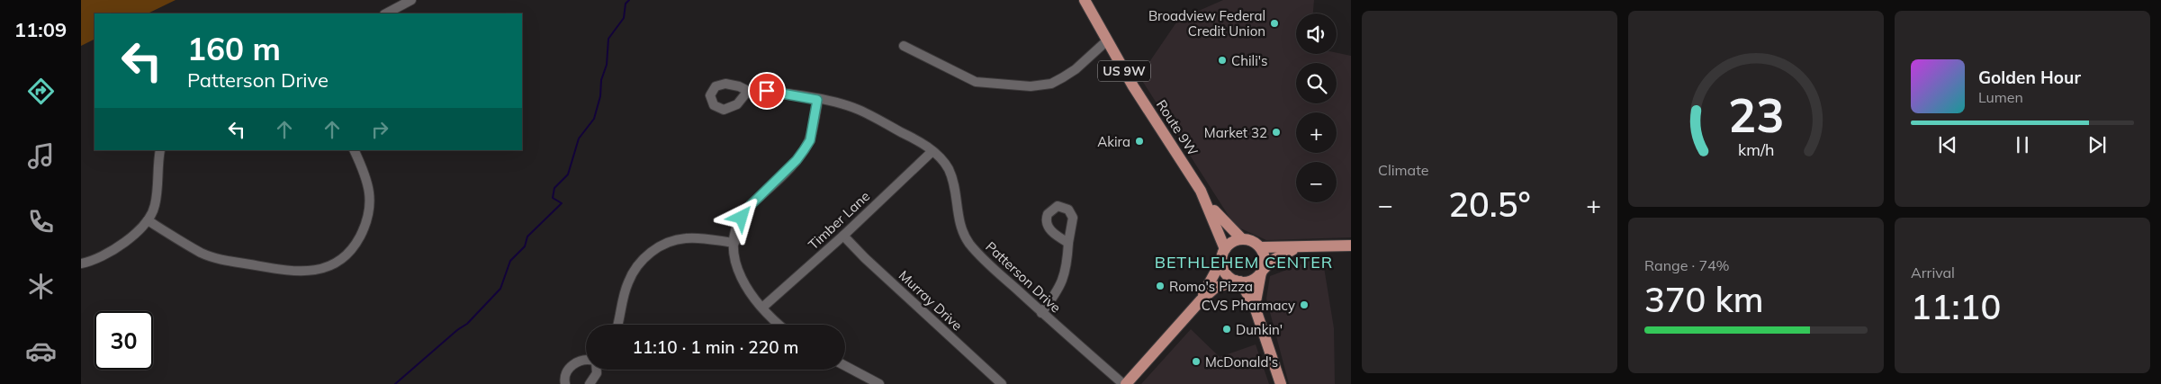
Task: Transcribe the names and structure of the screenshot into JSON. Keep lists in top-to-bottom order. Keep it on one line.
{"streets":{"main road":["US 9W","Route 9W"],"street":["Timber Lane","Patterson Drive","Murray Drive"]},"crossings":[["Timber Lane","Patterson Drive"],["Timber Lane","Murray Drive"]],"districts":["BETHLEHEM CENTER"],"places":["Broadview Federal Credit Union","Chili's","Market 32","Akira","Romo's Pizza","CVS Pharmacy","Dunkin'","McDonald's"],"page":{"tabs":"11:09","tile":["Climate",["Range · 74%","370 km"],["Arrival","11:10"]],"map_buttons":["+","−"],"turn":["160 m","Patterson Drive"],"song":["Golden Hour","Lumen"],"heat":["−","20.5°","+"],"limit":"30","trip":"11:10 · 1 min · 220 m","gauge":["23","km/h"]}}
